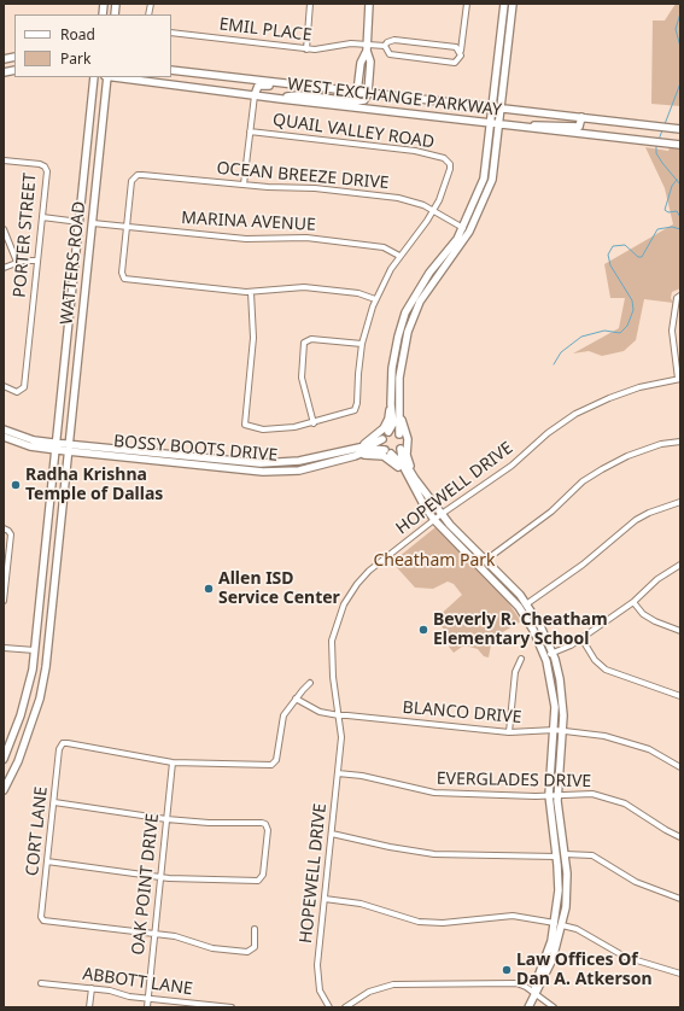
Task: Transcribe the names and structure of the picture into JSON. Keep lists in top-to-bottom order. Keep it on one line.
{"streets":{"street":["EMIL PLACE","WEST EXCHANGE PARKWAY","QUAIL VALLEY ROAD","OCEAN BREEZE DRIVE","MARINA AVENUE","PORTER STREET","WATTERS ROAD","BOSSY BOOTS DRIVE","HOPEWELL DRIVE","BLANCO DRIVE","EVERGLADES DRIVE","CORT LANE","OAK POINT DRIVE","ABBOTT LANE"]},"crossings":[["QUAIL VALLEY ROAD","OCEAN BREEZE DRIVE"],["OCEAN BREEZE DRIVE","MARINA AVENUE"],["MARINA AVENUE","WATTERS ROAD"],["WATTERS ROAD","BOSSY BOOTS DRIVE"],["HOPEWELL DRIVE","BLANCO DRIVE"],["HOPEWELL DRIVE","EVERGLADES DRIVE"],["CORT LANE","OAK POINT DRIVE"],["OAK POINT DRIVE","ABBOTT LANE"]],"parks":["Cheatham Park"],"places":["Radha Krishna Temple of Dallas","Allen ISD Service Center","Beverly R. Cheatham Elementary School","Law Offices Of Dan A. Atkerson"],"legend":["Road","Park"]}
